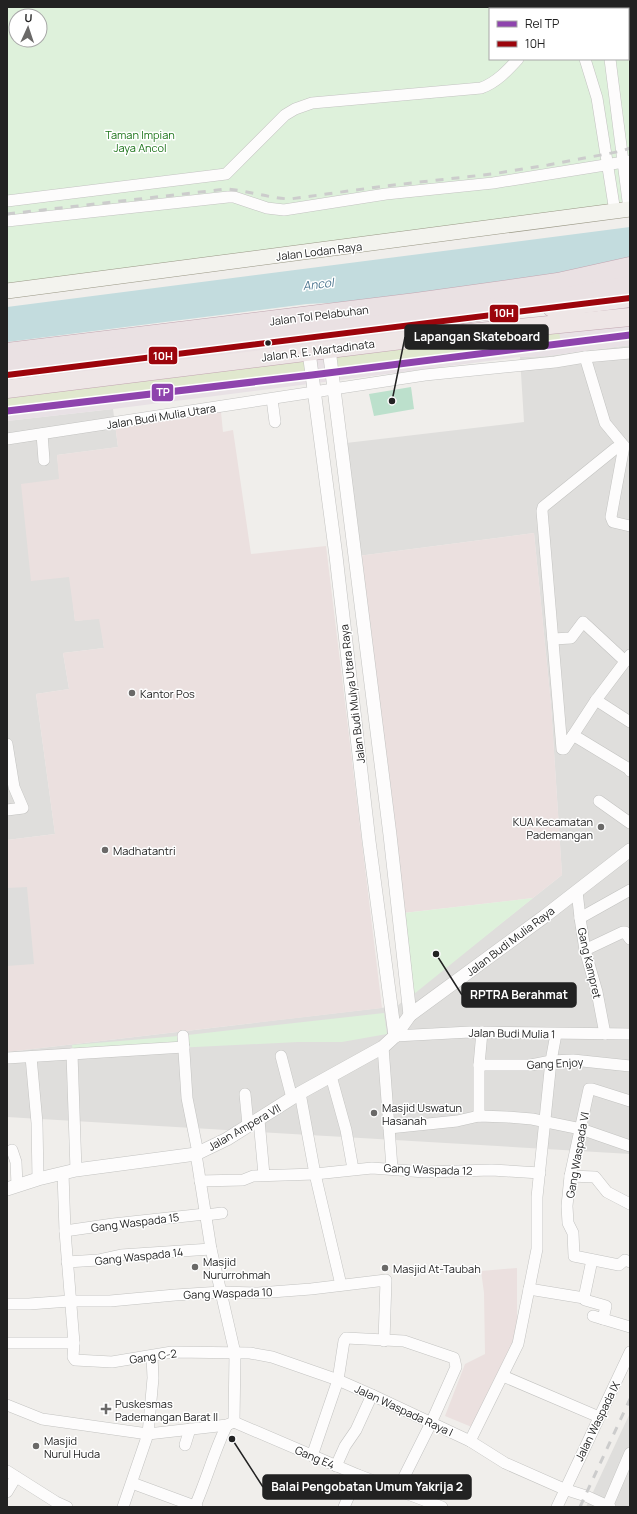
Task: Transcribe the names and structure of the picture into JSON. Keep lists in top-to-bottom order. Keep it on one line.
{"streets":{"highway":["Jalan Tol Pelabuhan","Jalan R. E. Martadinata"],"main road":["Jalan Lodan Raya"],"street":["Jalan Budi Mulia Utara","Jalan Budi Mulya Utara Raya","Jalan Budi Mulia Raya","Gang Kampret","Jalan Budi Mulia 1","Gang Enjoy","Jalan Ampera VII","Gang Waspada VI","Gang Waspada 12","Gang Waspada 15","Gang Waspada 14","Gang Waspada 10","Gang C-2","Jalan Waspada Raya I","Jalan Waspada IX","Gang E4"]},"crossings":[["Jalan R. E. Martadinata","Jalan Budi Mulya Utara Raya"],["Jalan Budi Mulia Utara","Jalan Budi Mulya Utara Raya"],["Jalan Budi Mulya Utara Raya","Jalan Budi Mulia Raya"],["Jalan Budi Mulya Utara Raya","Jalan Budi Mulia 1"],["Jalan Budi Mulya Utara Raya","Jalan Ampera VII"],["Jalan Budi Mulia Raya","Gang Kampret"],["Jalan Budi Mulia Raya","Jalan Budi Mulia 1"],["Jalan Budi Mulia Raya","Jalan Ampera VII"],["Gang Kampret","Jalan Budi Mulia 1"],["Jalan Budi Mulia 1","Jalan Ampera VII"],["Gang C-2","Jalan Waspada Raya I"],["Jalan Waspada Raya I","Jalan Waspada IX"]],"water":["Ancol"],"parks":["Taman Impian Jaya Ancol"],"places":{"other":["Lapangan Skateboard","Kantor Pos","KUA Kecamatan Pademangan","Madhatantri","RPTRA Berahmat","Masjid Uswatun Hasanah","Masjid Nururrohmah","Masjid At-Taubah","Balai Pengobatan Umum Yakrija 2","Masjid Nurul Huda"],"health":["Puskesmas Pademangan Barat II"]},"lines":["transit line 10H","rail line TP"],"legend":["Rel TP","10H"],"north":"top"}
